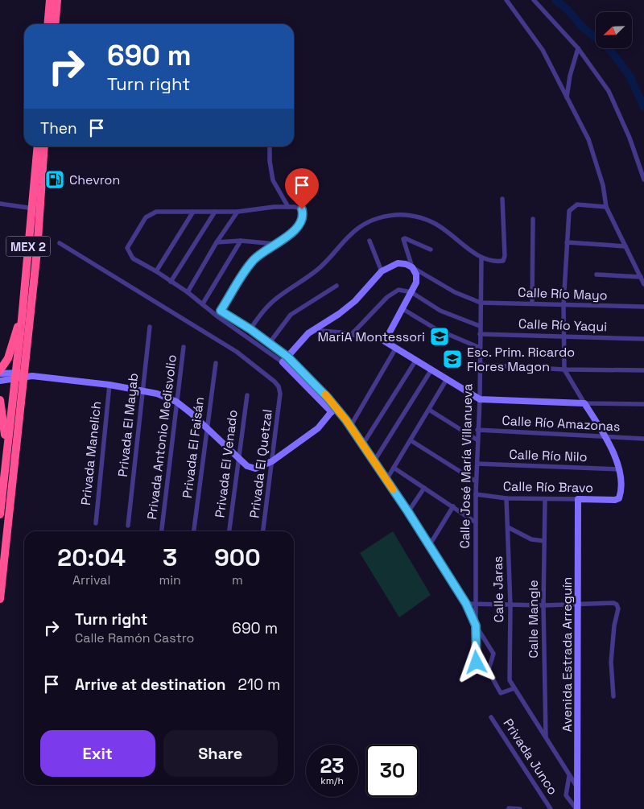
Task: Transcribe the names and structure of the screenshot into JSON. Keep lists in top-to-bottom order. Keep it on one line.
{"streets":{"highway":["MEX 2"],"street":["Calle Río Mayo","Calle Río Yaqui","Calle Río Amazonas","Privada El Mayab","Privada Antonio Medisvolio","Privada El Faisán","Privada Manelich","Calle Río Nilo","Privada El Venado","Privada El Quetzal","Calle José María Villanueva","Calle Río Bravo","Calle Jaras","Calle Mangle","Avenida Estrada Arreguín","Privada Junco"]},"crossings":[["Calle Río Mayo","Calle José María Villanueva"],["Calle Río Yaqui","Calle José María Villanueva"],["Calle Río Amazonas","Calle José María Villanueva"],["Calle Río Nilo","Calle José María Villanueva"],["Calle Río Nilo","Calle Río Bravo"],["Calle José María Villanueva","Calle Río Bravo"],["Calle Río Bravo","Calle Jaras"],["Calle Río Bravo","Calle Mangle"],["Calle Río Bravo","Avenida Estrada Arreguín"]],"places":{"fuel station":["Chevron"],"school or university":["MariA Montessori","Esc. Prim. Ricardo Flores Magon"]},"north":"bottom left","page":{"turn":["690 m","Turn right"],"then":"Then","eta":["20:04","Arrival","3","min","900","m"],"list":[{"name":"Turn right","note":"Calle Ramón Castro","value":"690 m"},{"name":"Arrive at destination","value":"210 m"}],"buttons":["Exit","Share"],"speed":"23 km/h","limit":"30"}}
